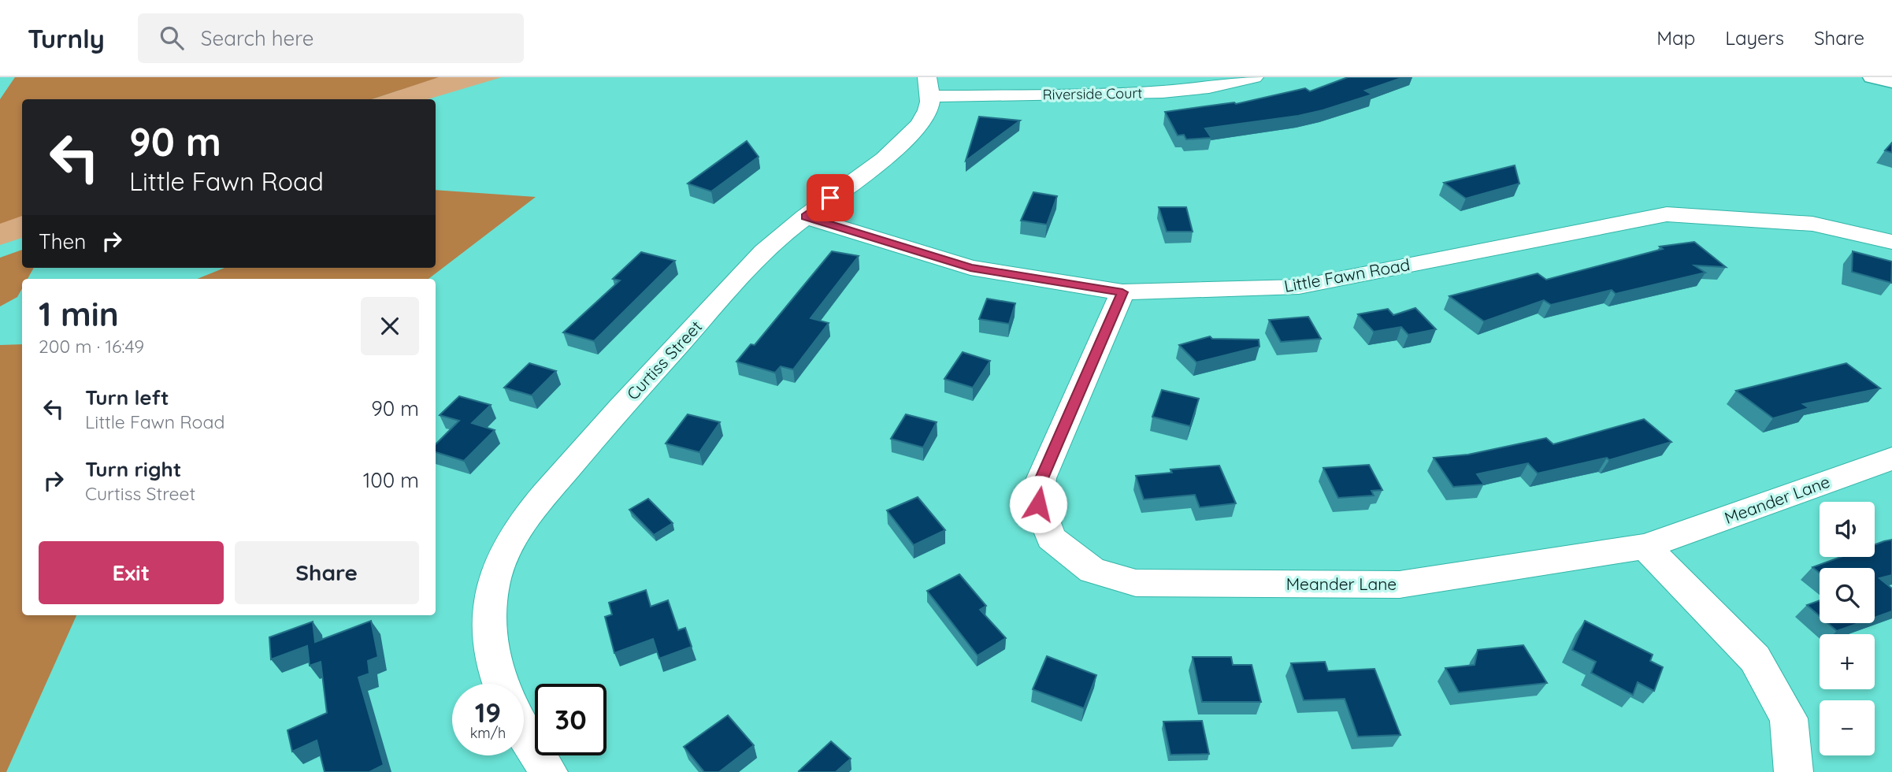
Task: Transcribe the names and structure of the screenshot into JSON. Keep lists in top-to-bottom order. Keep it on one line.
{"streets":{"street":["Riverside Court","Little Fawn Road","Curtiss Street","Meander Lane"]},"crossings":[["Riverside Court","Curtiss Street"],["Little Fawn Road","Curtiss Street"],["Little Fawn Road","Meander Lane"]],"page":{"header":"Turnly","search":"Search here","nav":["Map","Layers","Share"],"turn":["90 m","Little Fawn Road"],"then":"Then","heading":["1 min","200 m · 16:49"],"list":[{"name":"Turn left","note":"Little Fawn Road","value":"90 m"},{"name":"Turn right","note":"Curtiss Street","value":"100 m"}],"map_buttons":["+","−"],"buttons":["Exit","Share"],"speed":"19 km/h","limit":"30"}}
